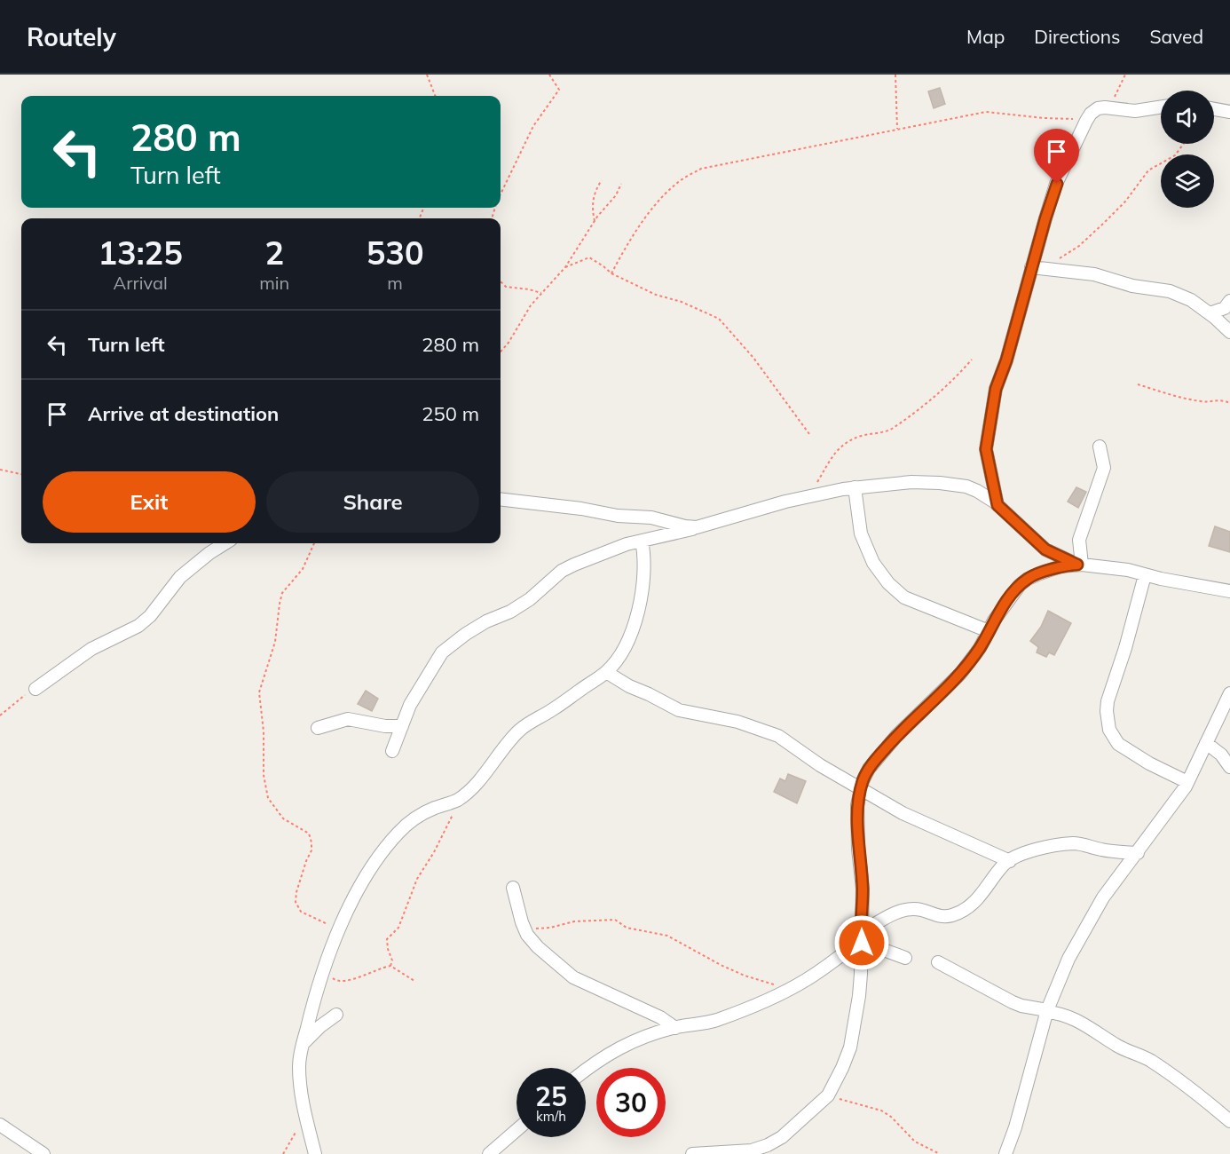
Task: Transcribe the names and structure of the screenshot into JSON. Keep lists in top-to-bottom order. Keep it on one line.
{"page":{"header":"Routely","nav":["Map","Directions","Saved"],"turn":["280 m","Turn left"],"eta":["13:25","Arrival","2","min","530","m"],"list":[{"name":"Turn left","value":"280 m"},{"name":"Arrive at destination","value":"250 m"}],"buttons":["Exit","Share"],"speed":"25 km/h","limit":"30"}}
